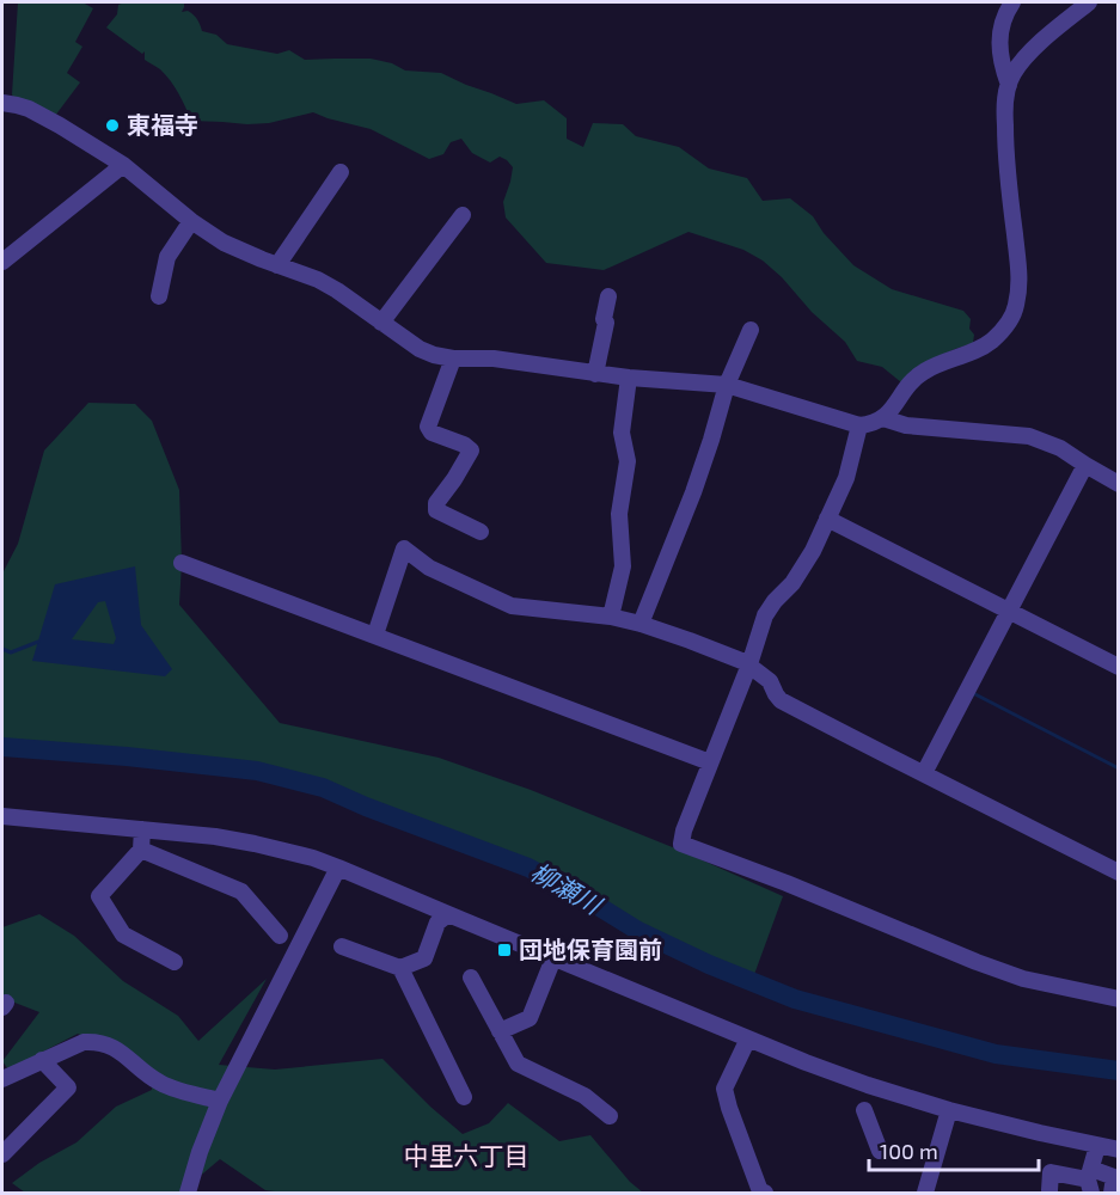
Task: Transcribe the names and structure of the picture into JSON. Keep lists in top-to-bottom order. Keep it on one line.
{"districts":["中里六丁目"],"water":["柳瀬川"],"places":{"other":["東福寺"],"transit":["団地保育園前"]},"scale_bar":"100 m"}
